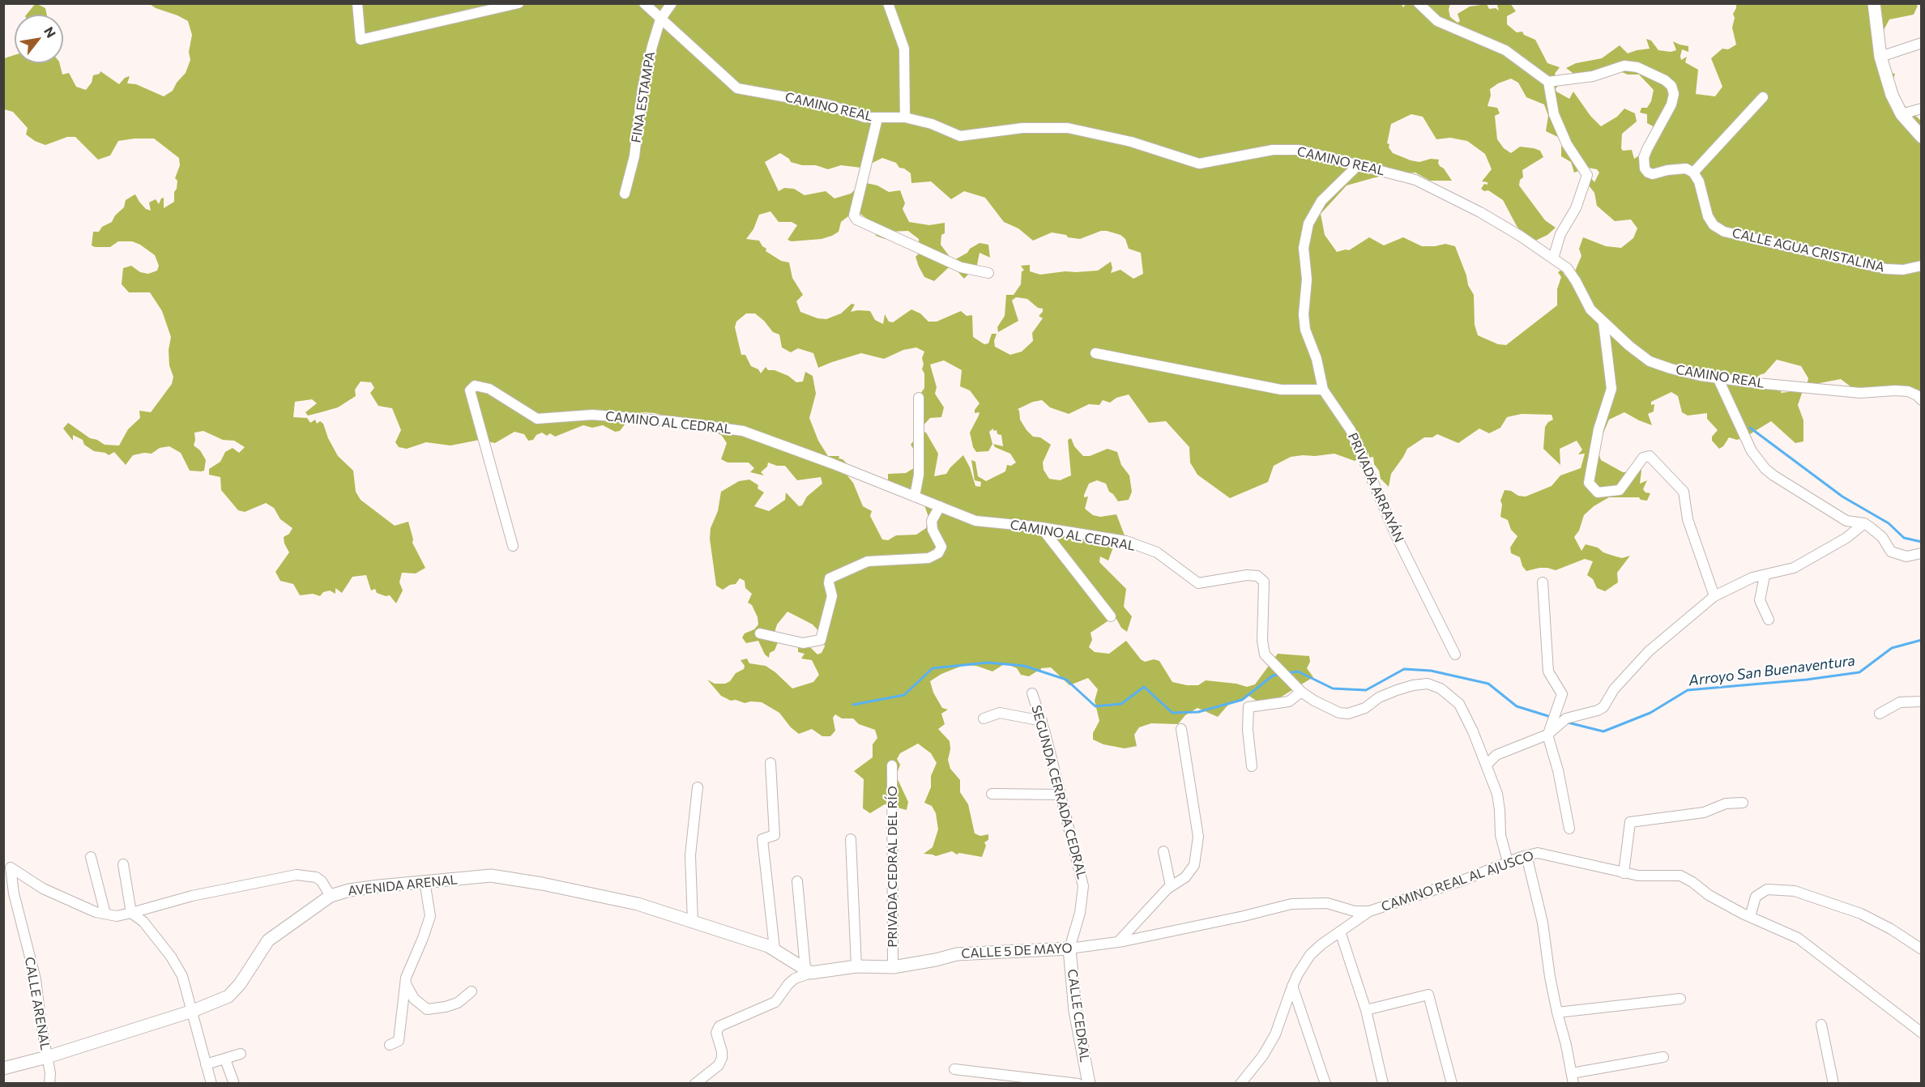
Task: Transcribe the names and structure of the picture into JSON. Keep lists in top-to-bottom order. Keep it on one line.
{"streets":{"street":["FINA ESTAMPA","CAMINO REAL","CALLE AGUA CRISTALINA","CAMINO AL CEDRAL","PRIVADA ARRAYÁN","SEGUNDA CERRADA CEDRAL","PRIVADA CEDRAL DEL RÍO","CAMINO REAL AL AJUSCO","AVENIDA ARENAL","CALLE 5 DE MAYO","CALLE ARENAL","CALLE CEDRAL"]},"crossings":[["FINA ESTAMPA","CAMINO REAL"],["CAMINO REAL","PRIVADA ARRAYÁN"],["CAMINO AL CEDRAL","CAMINO REAL AL AJUSCO"],["SEGUNDA CERRADA CEDRAL","CALLE 5 DE MAYO"],["SEGUNDA CERRADA CEDRAL","CALLE CEDRAL"],["PRIVADA CEDRAL DEL RÍO","CALLE 5 DE MAYO"],["CAMINO REAL AL AJUSCO","CALLE 5 DE MAYO"],["AVENIDA ARENAL","CALLE 5 DE MAYO"],["AVENIDA ARENAL","CALLE ARENAL"],["CALLE 5 DE MAYO","CALLE CEDRAL"]],"water":["Arroyo San Buenaventura"],"north":"top right"}
